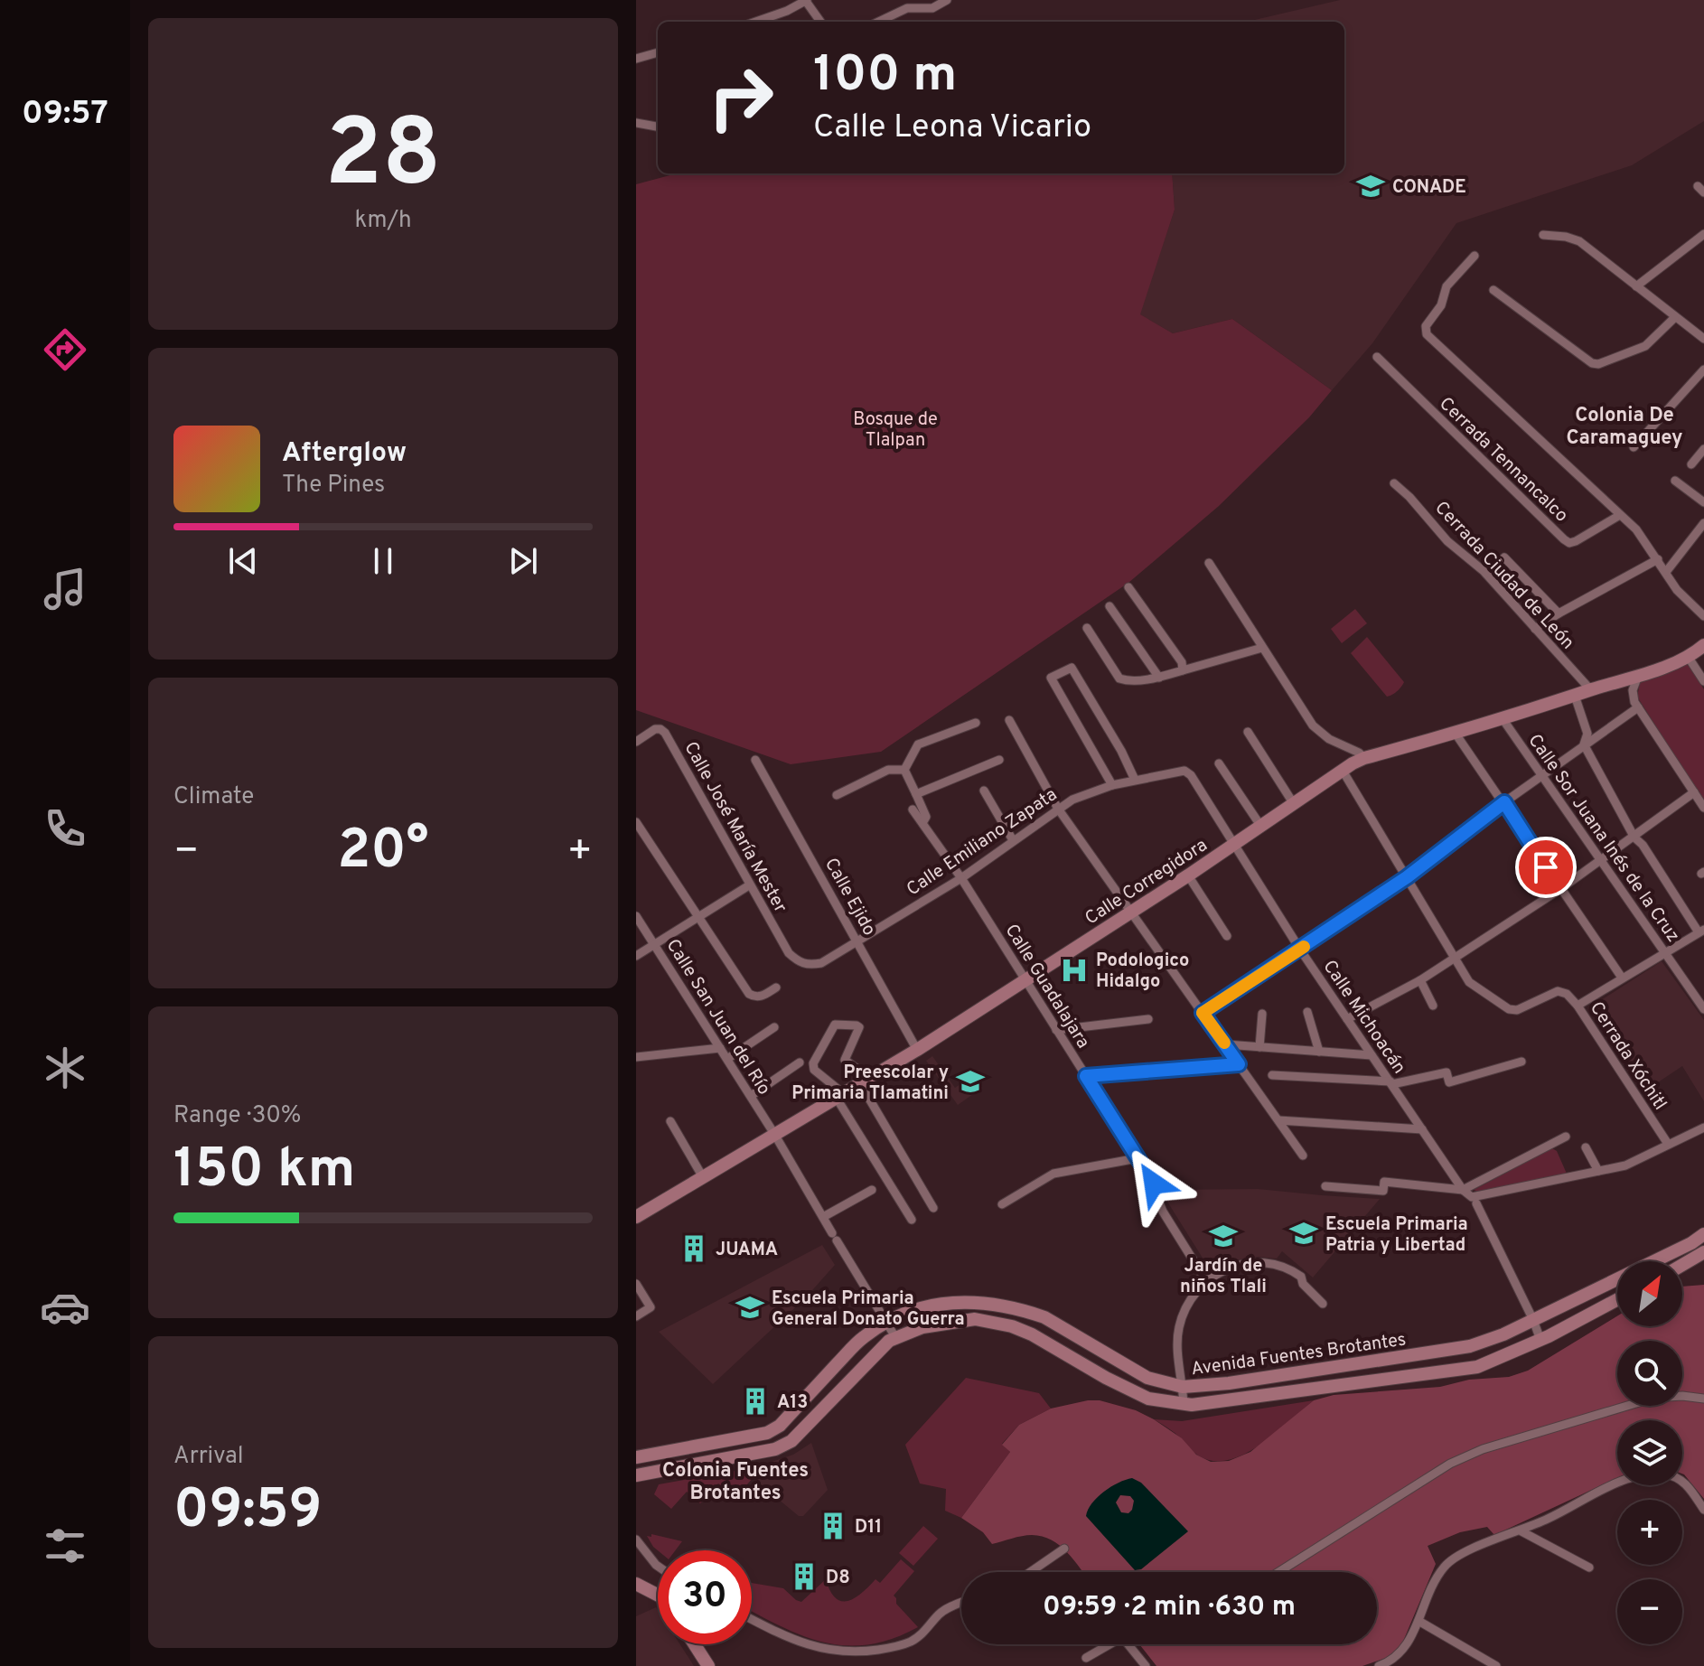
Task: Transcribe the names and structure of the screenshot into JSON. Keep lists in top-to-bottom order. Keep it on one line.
{"streets":{"street":["Cerrada Tennancalco","Cerrada Ciudad de León","Calle José María Mester","Calle Sor Juana Inés de la Cruz","Calle Emiliano Zapata","Calle Corregidora","Calle Ejido","Calle Guadalajara","Calle San Juan del Río","Calle Michoacán","Cerrada Xóchitl","Avenida Fuentes Brotantes"]},"crossings":[["Cerrada Ciudad de León","Calle Corregidora"],["Calle José María Mester","Calle Emiliano Zapata"],["Calle Sor Juana Inés de la Cruz","Calle Corregidora"],["Calle Emiliano Zapata","Calle Ejido"],["Calle Emiliano Zapata","Calle Guadalajara"],["Calle Emiliano Zapata","Calle Michoacán"],["Calle Corregidora","Calle Ejido"],["Calle Corregidora","Calle Guadalajara"],["Calle Corregidora","Calle San Juan del Río"],["Calle Corregidora","Calle Michoacán"],["Calle San Juan del Río","Avenida Fuentes Brotantes"],["Calle Michoacán","Avenida Fuentes Brotantes"]],"districts":["Colonia De Caramaguey","Colonia Fuentes Brotantes"],"parks":["Bosque de Tlalpan"],"places":{"school or university":["CONADE","Preescolar y Primaria Tlamatini","Escuela Primaria Patria y Libertad","Jardín de niños Tlali","Escuela Primaria General Donato Guerra"],"hospital":["Podologico Hidalgo"],"building":["JUAMA","A13","D11","D8"]},"north":"top right","page":{"tabs":"09:57","tile":[["28","km/h"],"Climate",["Range · 30%","150 km"],["Arrival","09:59"]],"turn":["100 m","Calle Leona Vicario"],"song":["Afterglow","The Pines"],"heat":["−","20°","+"],"map_buttons":["+","−"],"limit":"30","trip":"09:59 · 2 min · 630 m"}}
